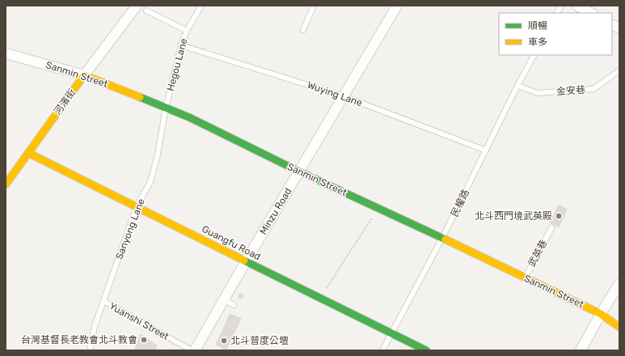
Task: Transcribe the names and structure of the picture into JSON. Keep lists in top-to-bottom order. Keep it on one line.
{"streets":{"street":["Sanmin Street","河濱街","Minzu Road","Guangfu Road"],"lane":["Hegou Lane","金安巷","Wuying Lane","民權路","Sanyong Lane","武英巷","Yuanshi Street"]},"crossings":[["Hegou Lane","Sanmin Street"],["Hegou Lane","Wuying Lane"],["Hegou Lane","Sanyong Lane"],["Sanmin Street","河濱街"],["Sanmin Street","民權路"],["Sanmin Street","Minzu Road"],["Sanmin Street","Sanyong Lane"],["Sanmin Street","武英巷"],["金安巷","民權路"],["Wuying Lane","民權路"],["Wuying Lane","Minzu Road"],["河濱街","Guangfu Road"],["民權路","Guangfu Road"],["Minzu Road","Guangfu Road"],["Minzu Road","Yuanshi Street"],["Sanyong Lane","Guangfu Road"],["Sanyong Lane","Yuanshi Street"]],"places":["北斗西門境武英殿","台灣基督長老教會北斗教會","北斗普度公壇"],"legend":["順暢","車多"]}
